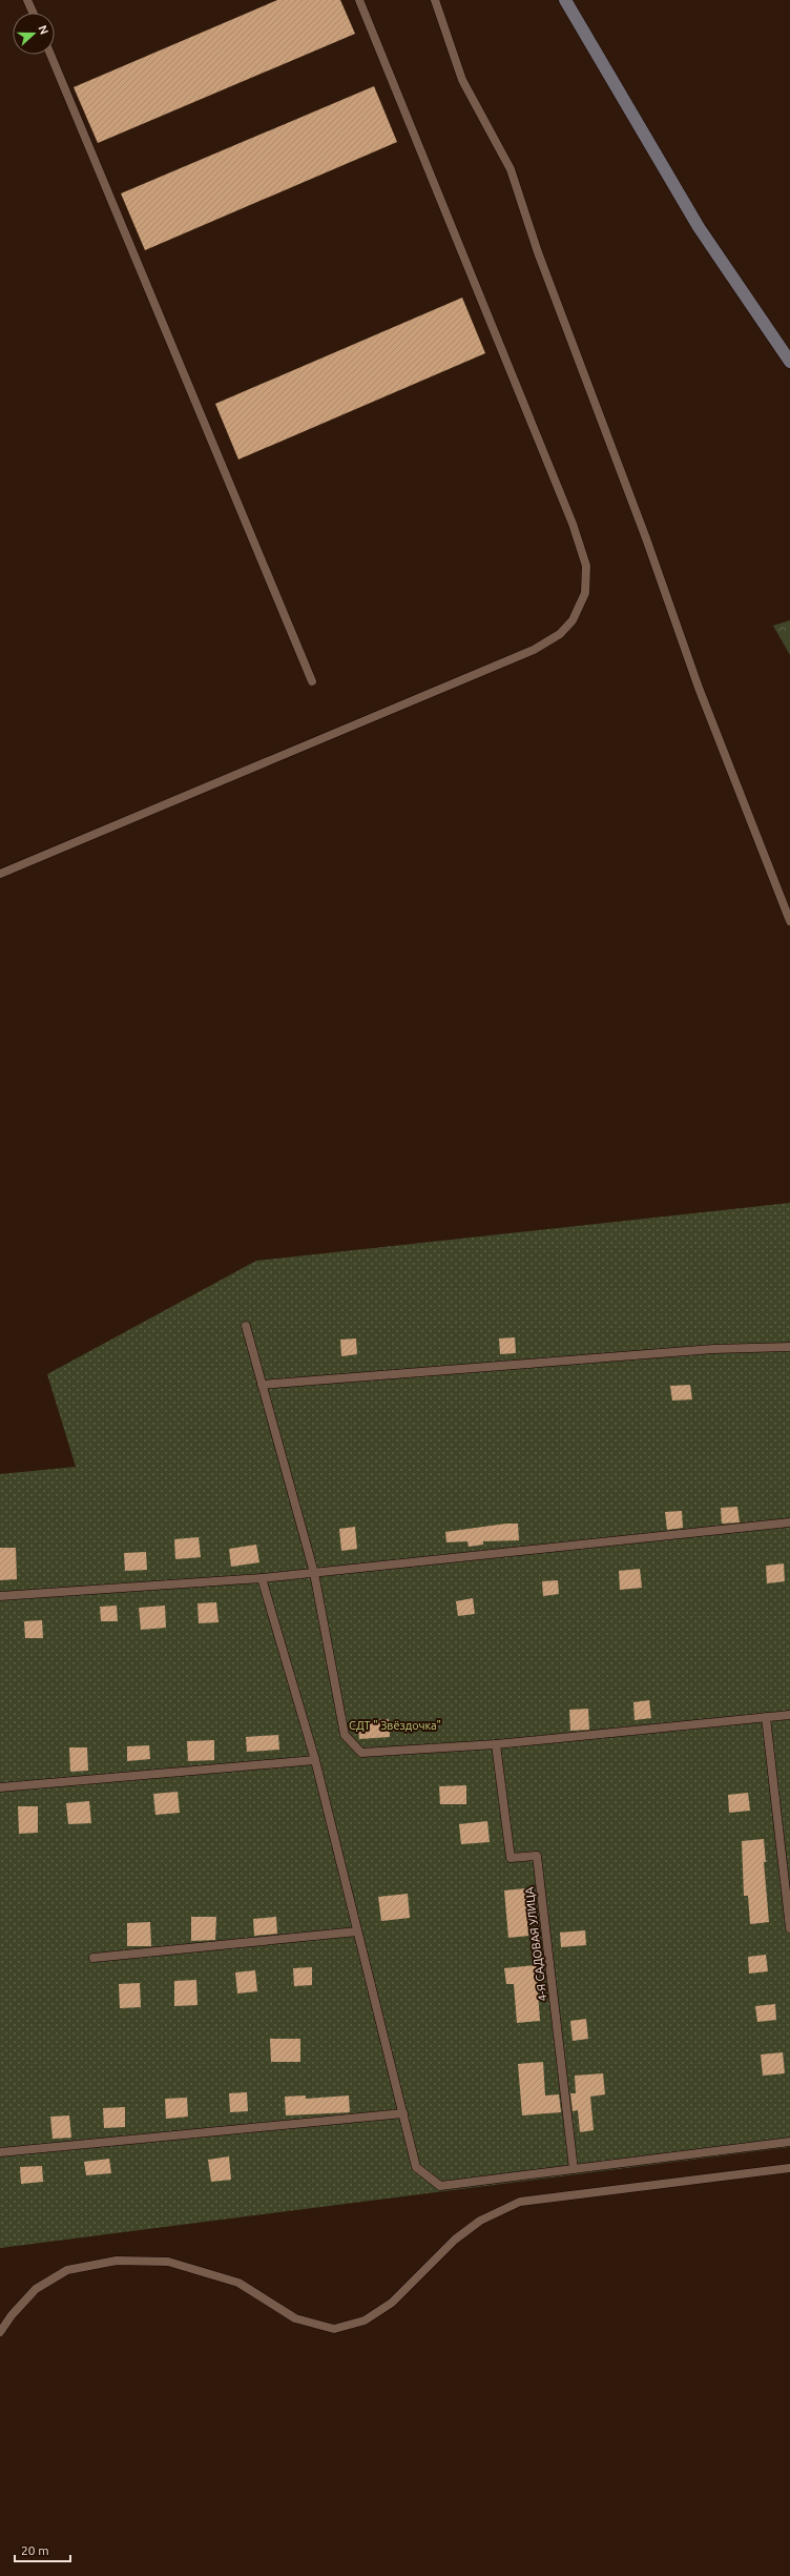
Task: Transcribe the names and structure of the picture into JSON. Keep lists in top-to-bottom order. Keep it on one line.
{"streets":{"lane":["4-Я САДОВАЯ УЛИЦА"]},"parks":["СДТ \" Звёздочка\""],"scale_bar":"20 m","north":"right"}
